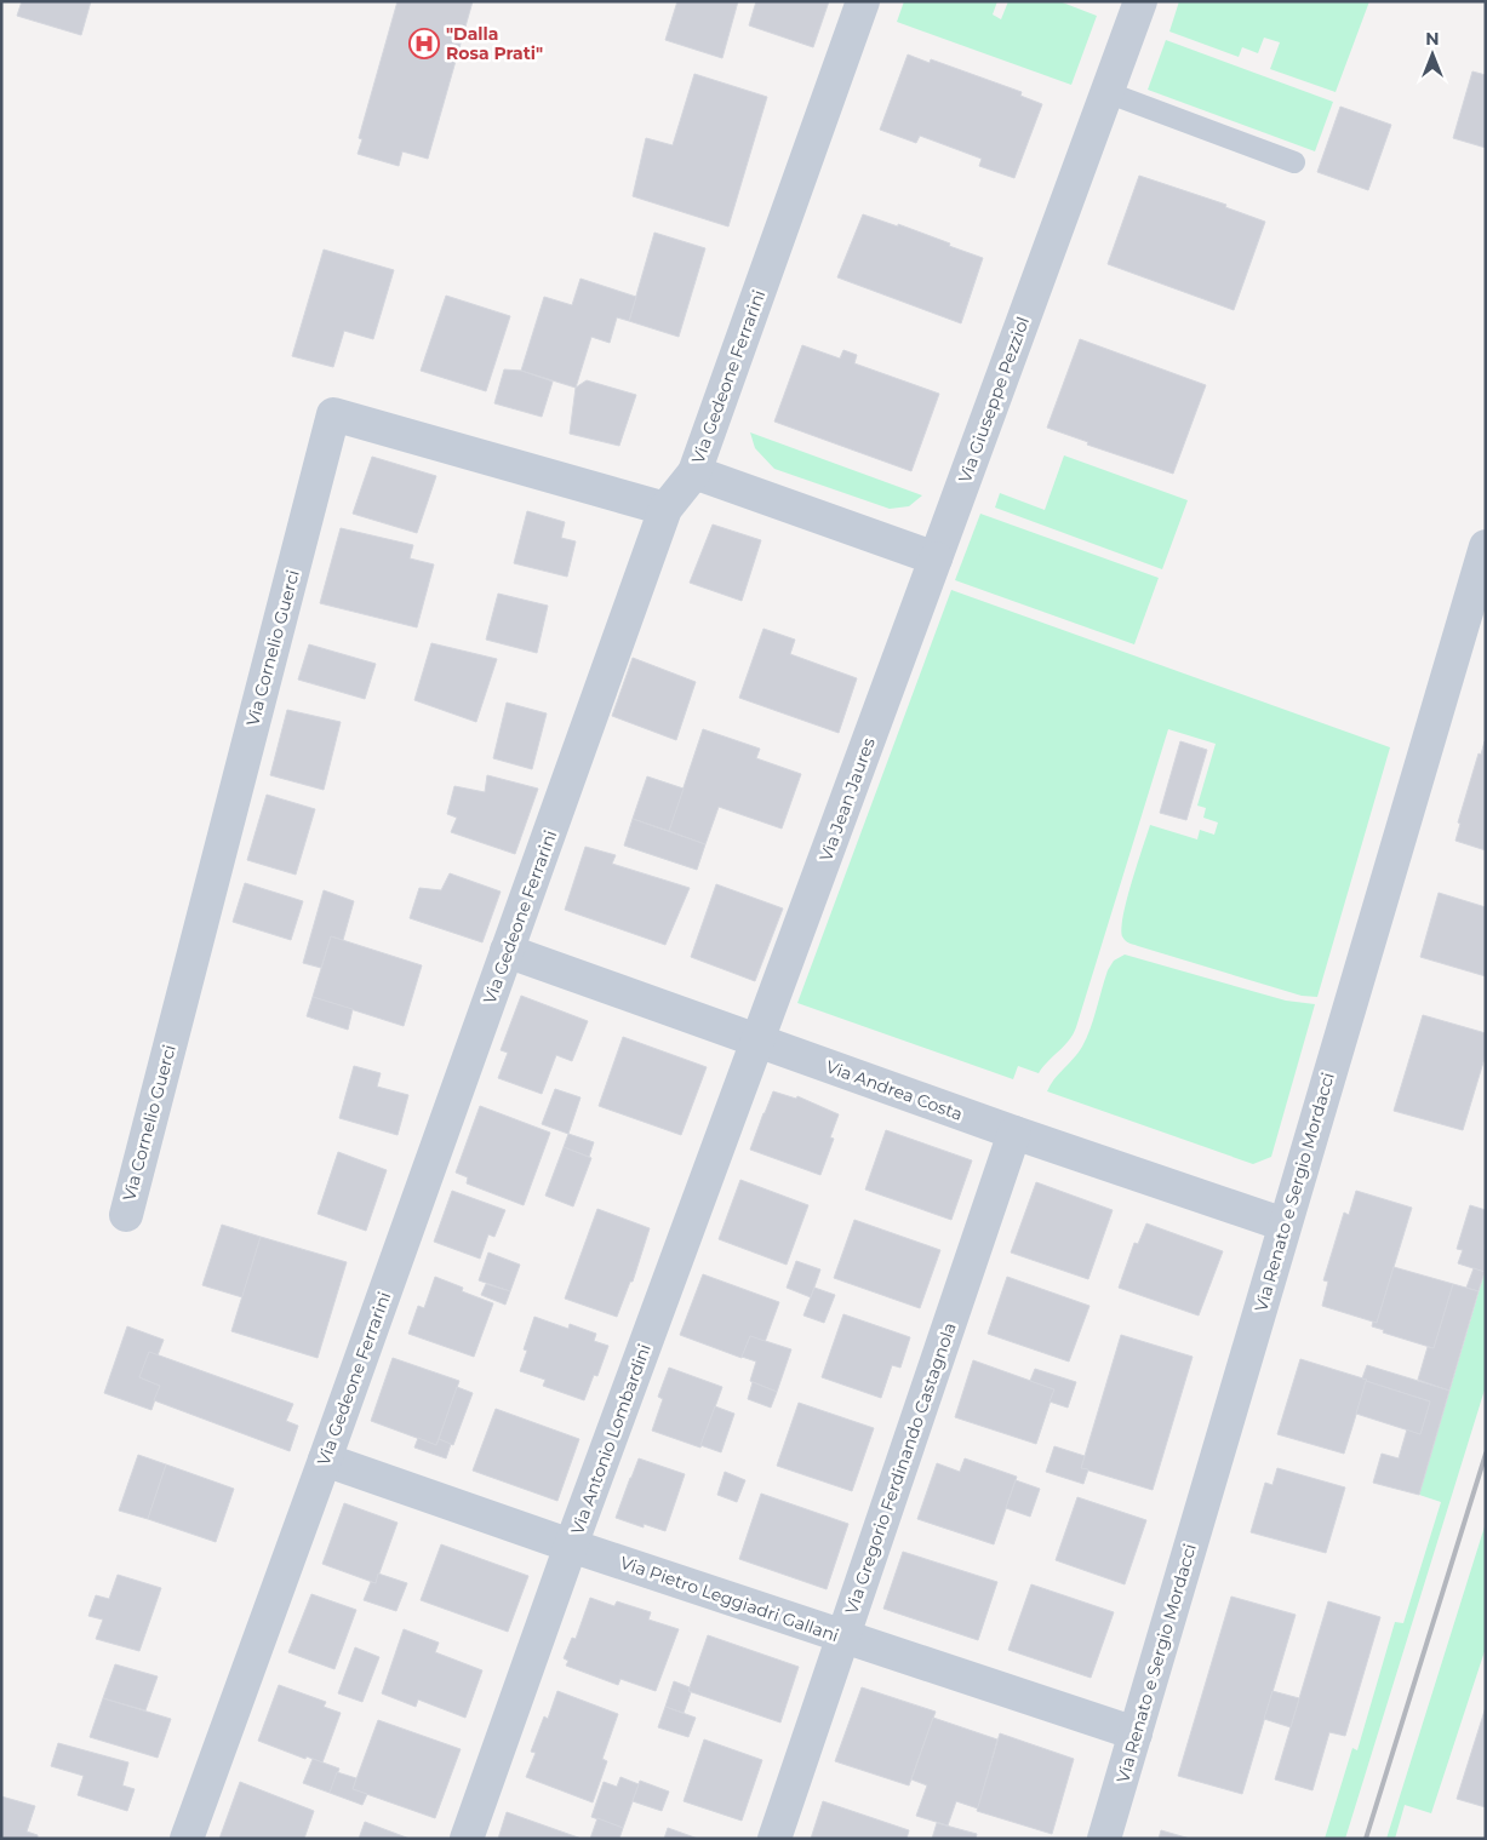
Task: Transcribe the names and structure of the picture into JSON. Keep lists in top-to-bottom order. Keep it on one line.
{"streets":{"street":["Via Gedeone Ferrarini","Via Giuseppe Pezziol","Via Cornelio Guerci","Via Jean Jaures","Via Andrea Costa","Via Renato e Sergio Mordacci","Via Antonio Lombardini","Via Gregorio Ferdinando Castagnola","Via Pietro Leggiadri Gallani"]},"crossings":[["Via Gedeone Ferrarini","Via Cornelio Guerci"],["Via Gedeone Ferrarini","Via Andrea Costa"],["Via Gedeone Ferrarini","Via Pietro Leggiadri Gallani"],["Via Giuseppe Pezziol","Via Jean Jaures"],["Via Jean Jaures","Via Andrea Costa"],["Via Jean Jaures","Via Antonio Lombardini"],["Via Andrea Costa","Via Renato e Sergio Mordacci"],["Via Andrea Costa","Via Antonio Lombardini"],["Via Andrea Costa","Via Gregorio Ferdinando Castagnola"],["Via Renato e Sergio Mordacci","Via Pietro Leggiadri Gallani"],["Via Antonio Lombardini","Via Pietro Leggiadri Gallani"],["Via Gregorio Ferdinando Castagnola","Via Pietro Leggiadri Gallani"]],"places":{"hospital":["\"Dalla Rosa Prati\""]},"north":"top"}
